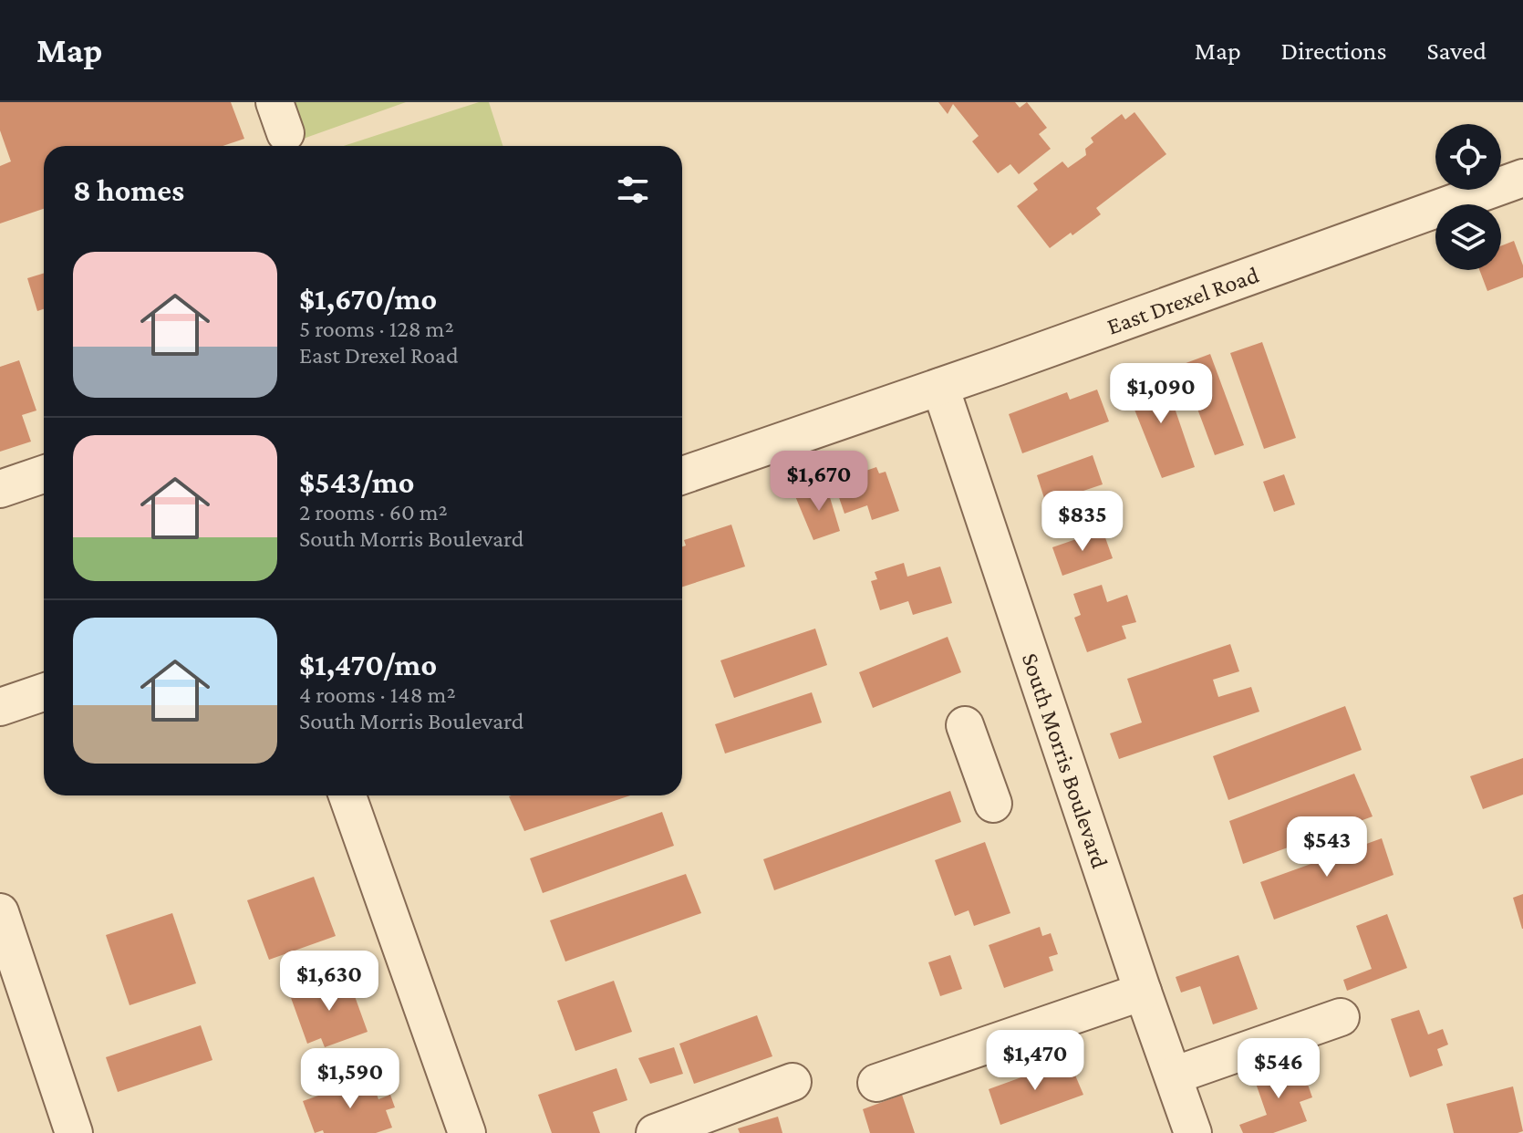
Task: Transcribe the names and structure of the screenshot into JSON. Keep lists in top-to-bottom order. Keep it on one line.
{"streets":{"street":["East Drexel Road","South Morris Boulevard"]},"crossings":[["East Drexel Road","South Morris Boulevard"]],"page":{"header":"Map","nav":["Map","Directions","Saved"],"heading":"8 homes","list":[{"name":"$1,670/mo","note":"5 rooms · 128 m² · East Drexel Road"},{"name":"$543/mo","note":"2 rooms · 60 m² · South Morris Boulevard"},{"name":"$1,470/mo","note":"4 rooms · 148 m² · South Morris Boulevard"}],"price":["$1,090","$1,670","$835","$543","$1,630","$1,470","$546","$1,590"]}}
